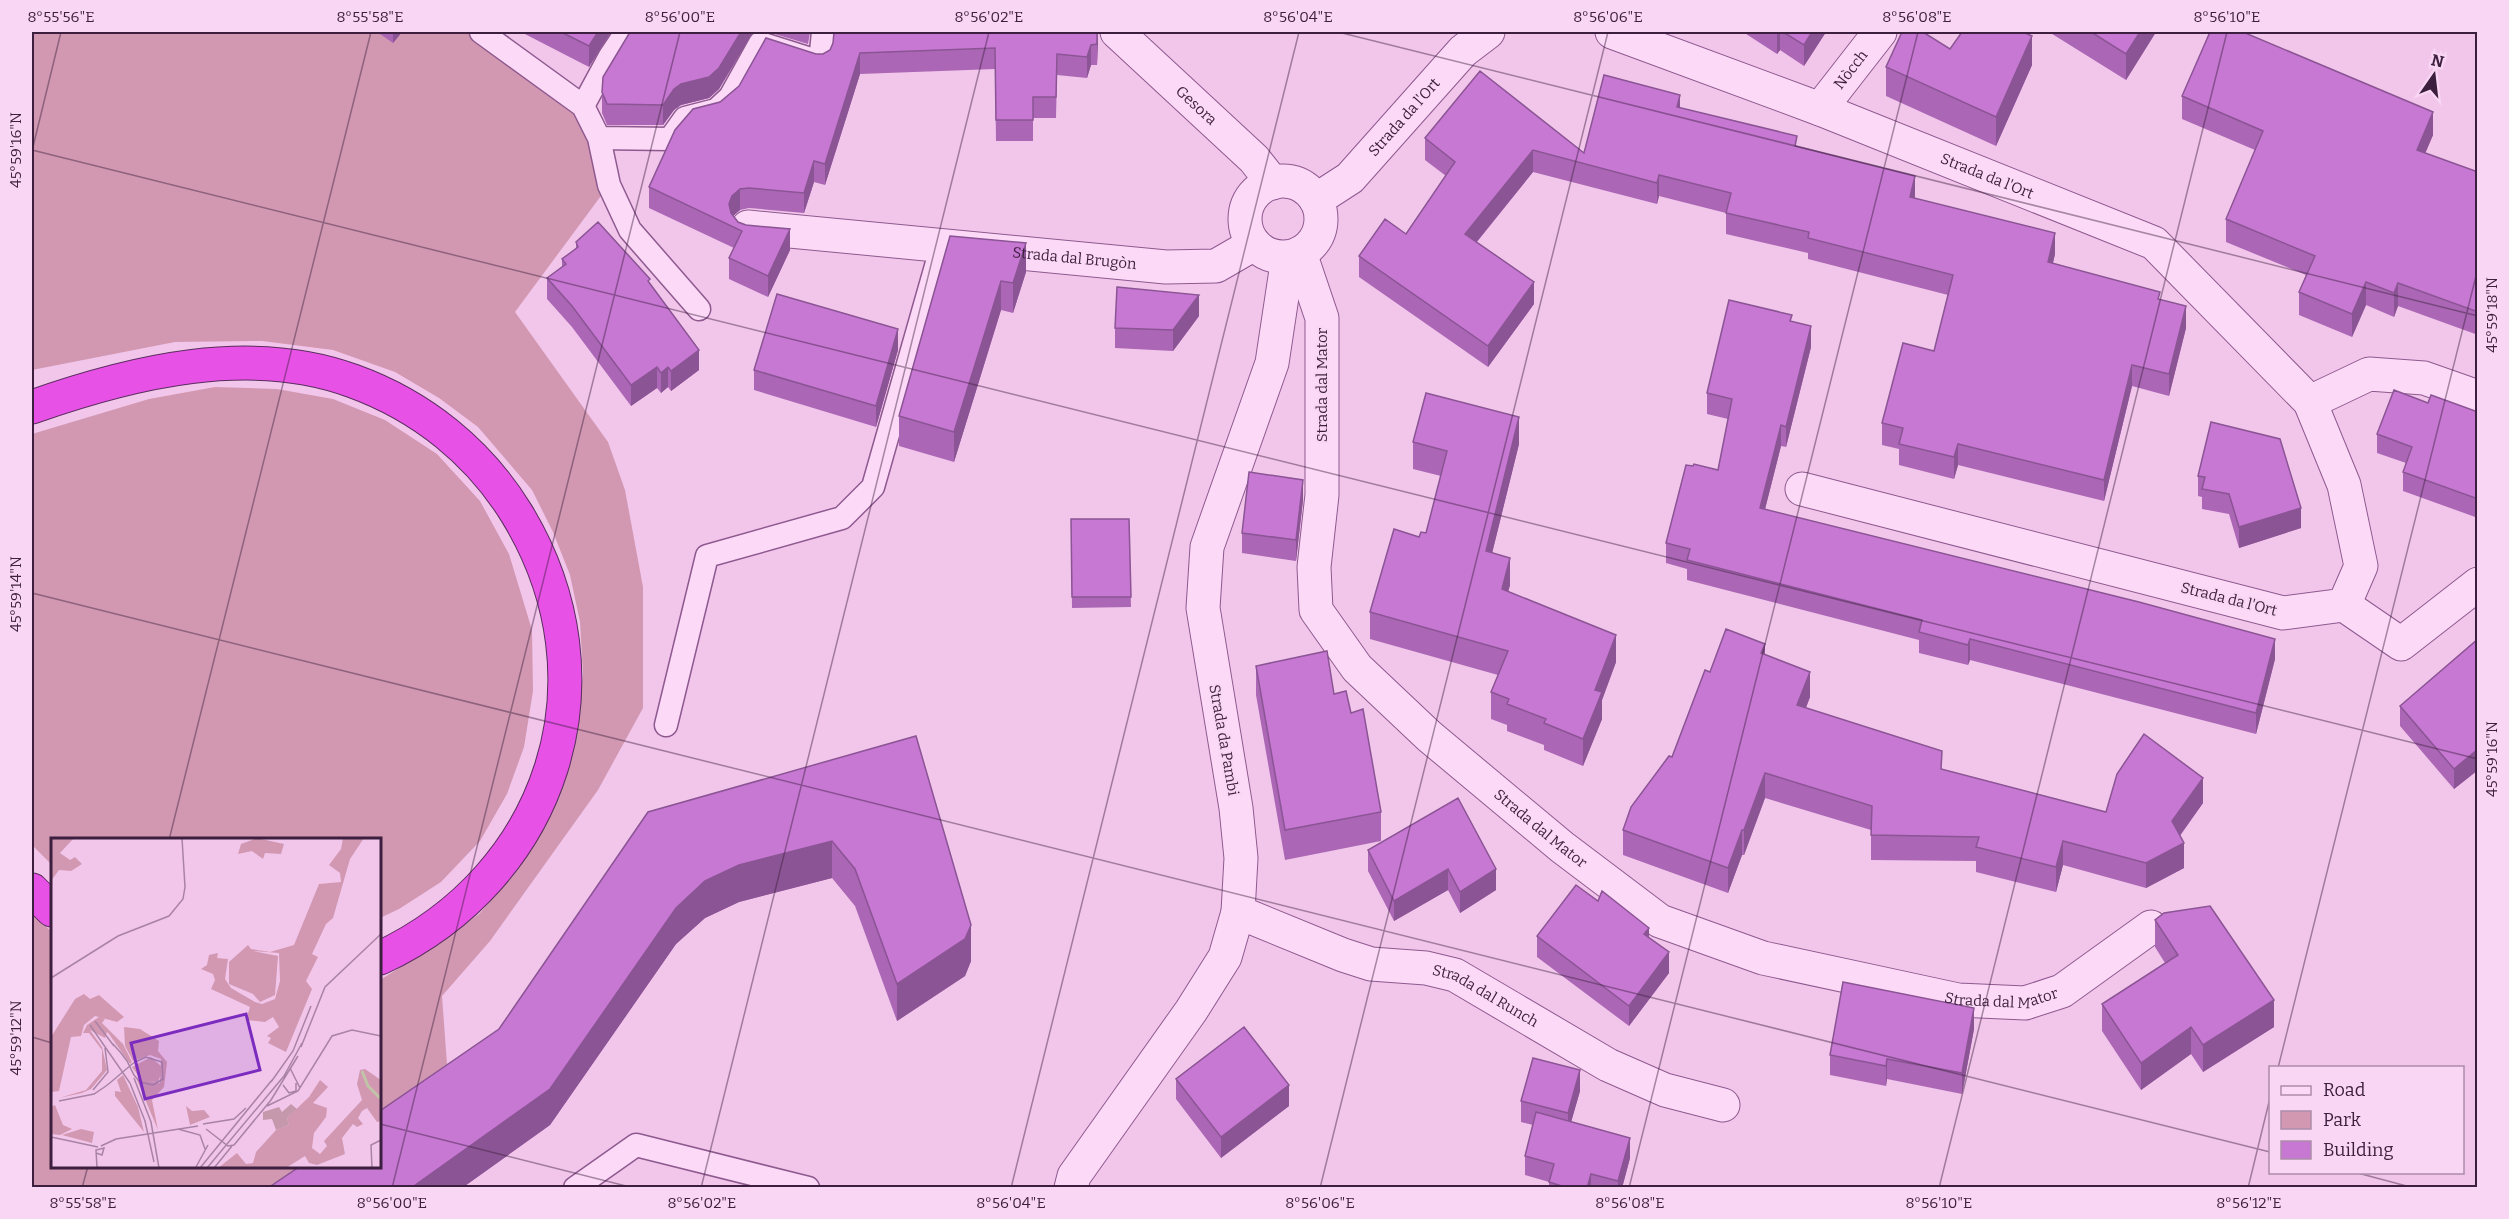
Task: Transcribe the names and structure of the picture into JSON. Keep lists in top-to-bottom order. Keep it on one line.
{"streets":{"street":["Nòcch","Gesora","Strada da l'Ort","Strada dal Brugòn","Strada dal Mator","Strada da Pambi","Strada dal Runch"]},"crossings":[["Nòcch","Strada da l'Ort"],["Gesora","Strada da l'Ort"],["Gesora","Strada dal Brugòn"],["Gesora","Strada dal Mator"],["Gesora","Strada da Pambi"],["Strada da l'Ort","Strada dal Brugòn"],["Strada da l'Ort","Strada dal Mator"],["Strada da l'Ort","Strada da Pambi"],["Strada dal Brugòn","Strada dal Mator"],["Strada dal Brugòn","Strada da Pambi"],["Strada dal Mator","Strada da Pambi"],["Strada da Pambi","Strada dal Runch"]],"legend":["Road","Park","Building"],"north":"top","coordinates":["8°55'56\"E","8°55'58\"E","8°56'00\"E","8°56'02\"E","8°56'04\"E","8°56'06\"E","8°56'08\"E","8°56'10\"E","45°59'16\"N","45°59'18\"N","45°59'14\"N","45°59'12\"N","8°56'12\"E"]}
